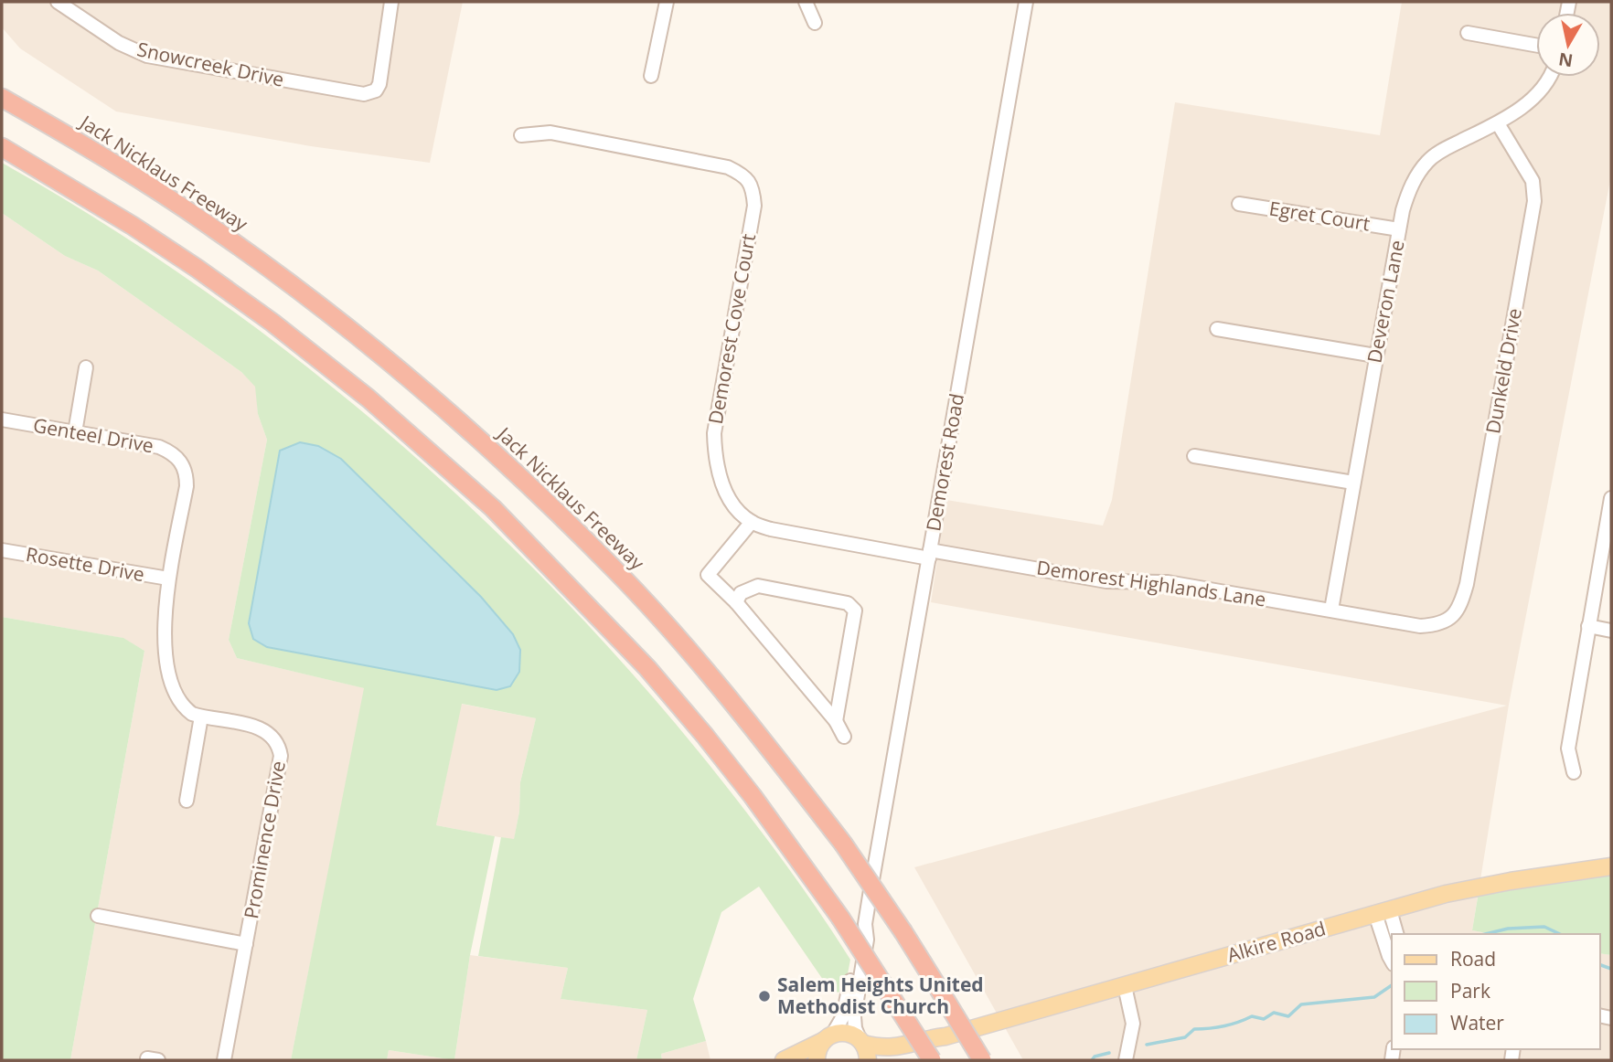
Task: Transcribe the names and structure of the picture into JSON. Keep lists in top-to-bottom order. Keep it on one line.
{"streets":{"highway":["Jack Nicklaus Freeway"],"main road":["Alkire Road"],"street":["Snowcreek Drive","Egret Court","Deveron Lane","Demorest Cove Court","Dunkeld Drive","Genteel Drive","Demorest Road","Rosette Drive","Demorest Highlands Lane","Prominence Drive"]},"crossings":[["Egret Court","Deveron Lane"],["Deveron Lane","Dunkeld Drive"],["Deveron Lane","Demorest Highlands Lane"],["Dunkeld Drive","Demorest Highlands Lane"],["Genteel Drive","Prominence Drive"],["Demorest Road","Demorest Highlands Lane"],["Demorest Road","Alkire Road"],["Rosette Drive","Prominence Drive"]],"places":["Salem Heights United Methodist Church"],"legend":["Road","Park","Water"],"north":"bottom"}
